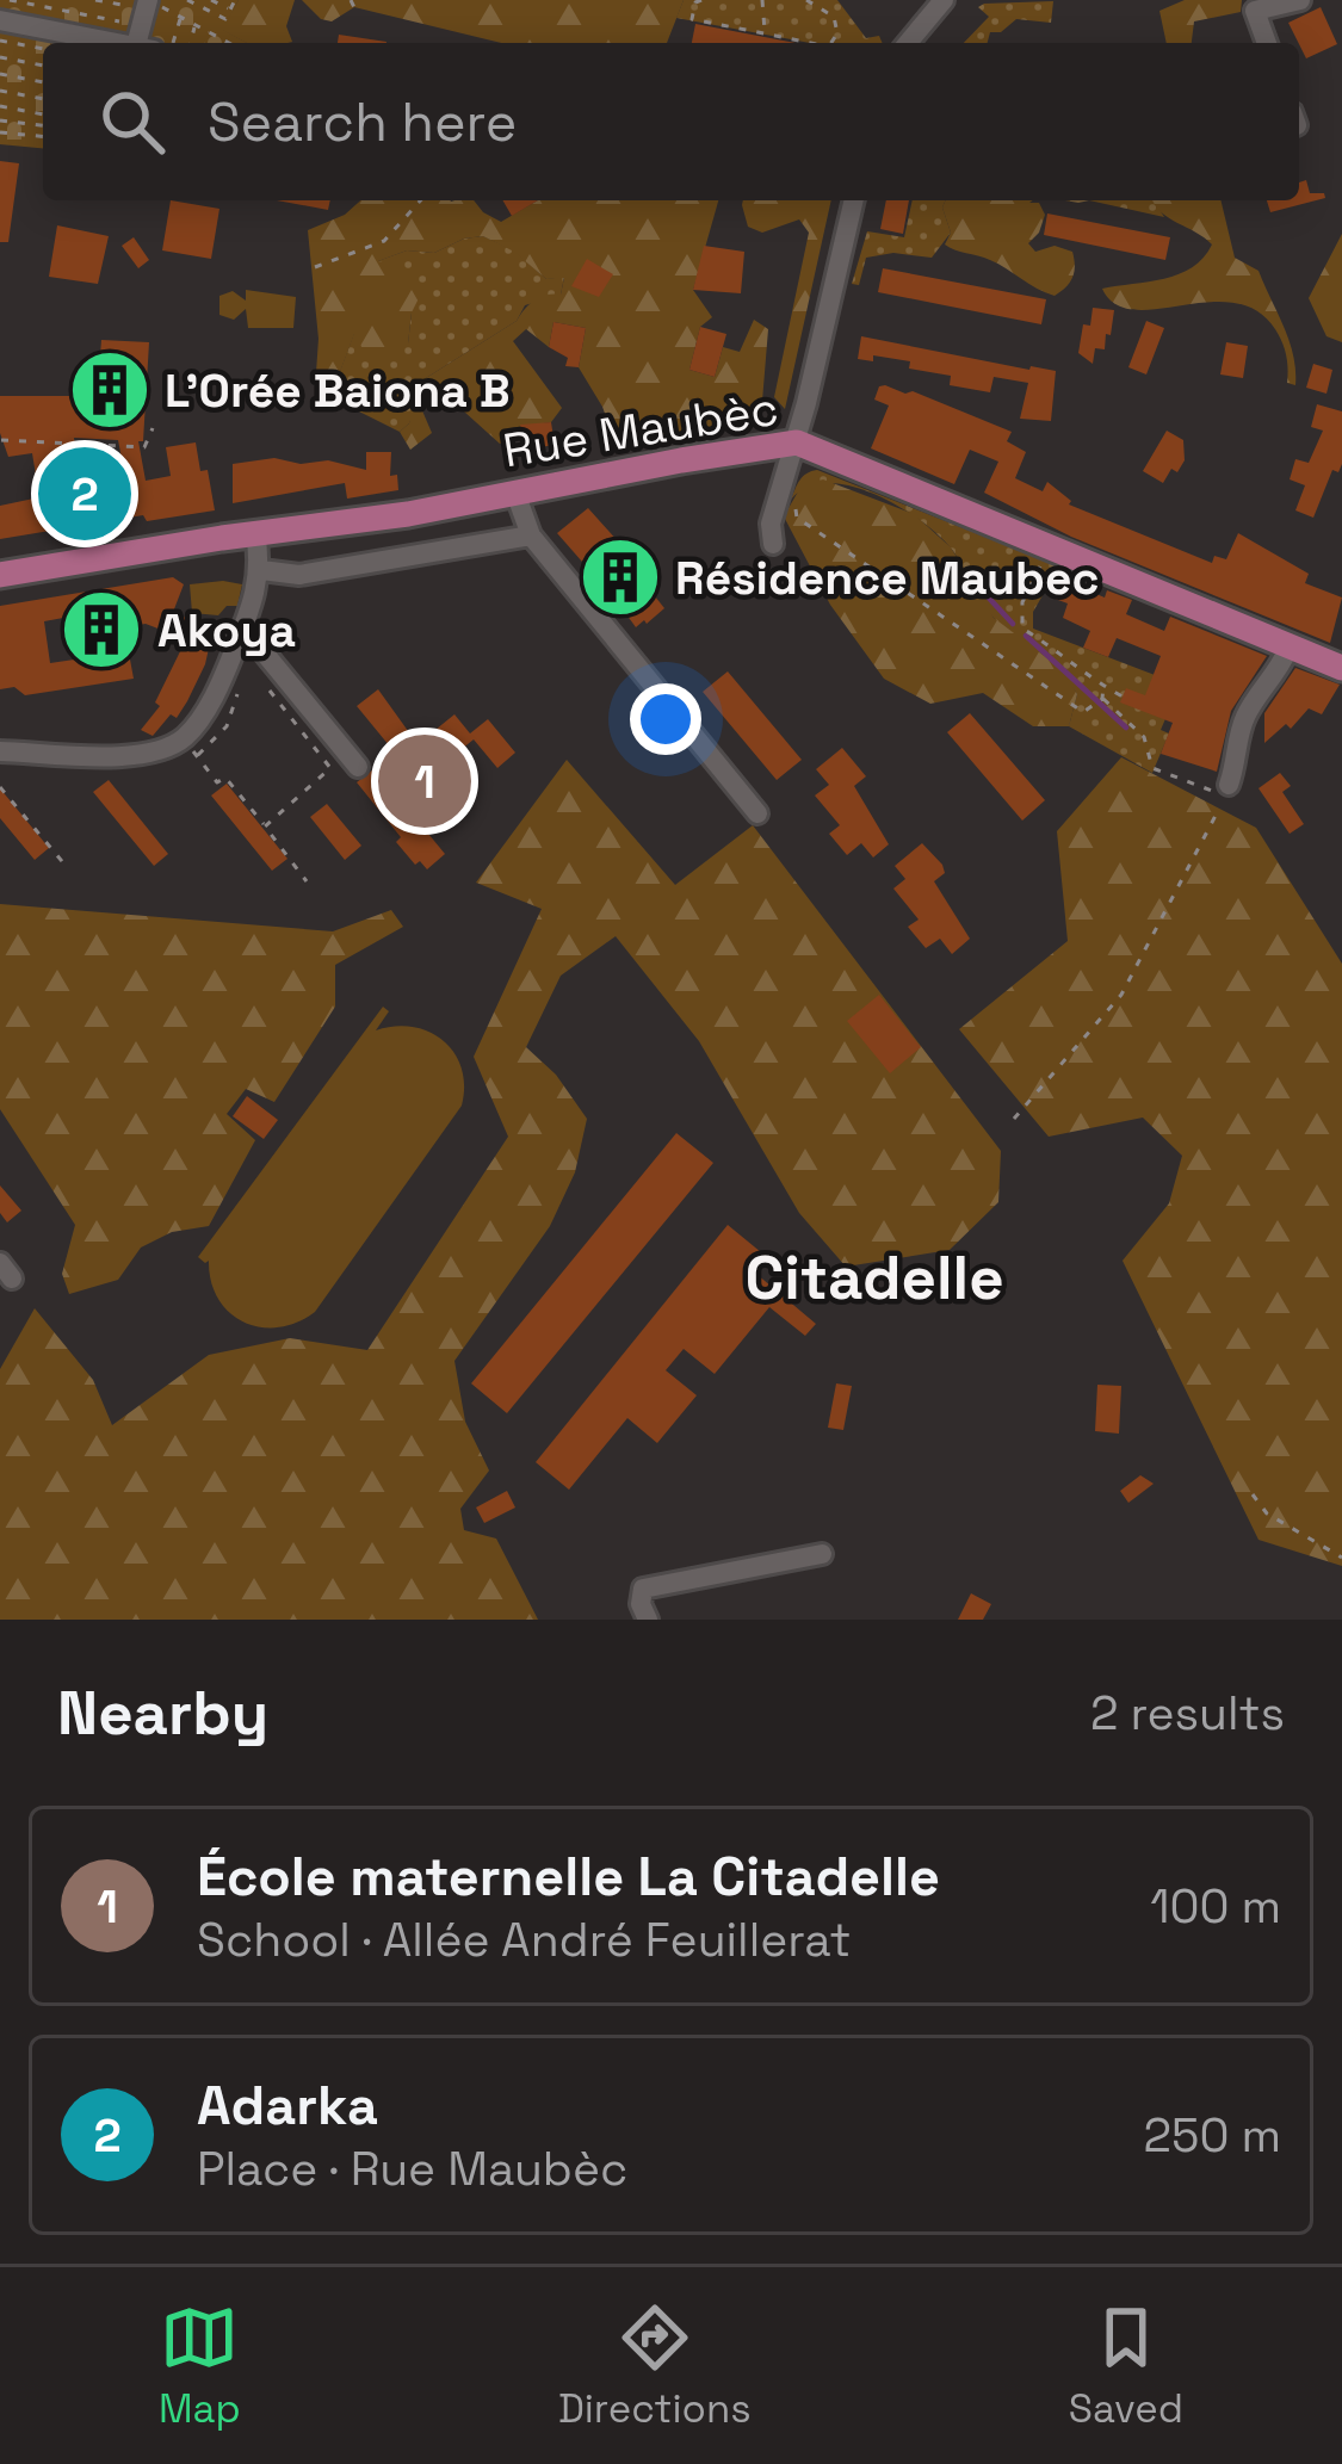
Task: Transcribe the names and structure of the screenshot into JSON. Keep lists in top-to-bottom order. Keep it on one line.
{"streets":{"main road":["Rue Maubèc"]},"districts":["Citadelle"],"places":{"building":["L'Orée Baiona B","Résidence Maubec","Akoya"]},"page":{"search":"Search here","pins":["2","1"],"heading":["Nearby","2 results"],"list":[{"mark":"1","name":"École maternelle La Citadelle","note":"School · Allée André Feuillerat","value":"100 m"},{"mark":"2","name":"Adarka","note":"Place · Rue Maubèc","value":"250 m"}],"nav":["Map","Directions","Saved"]}}
